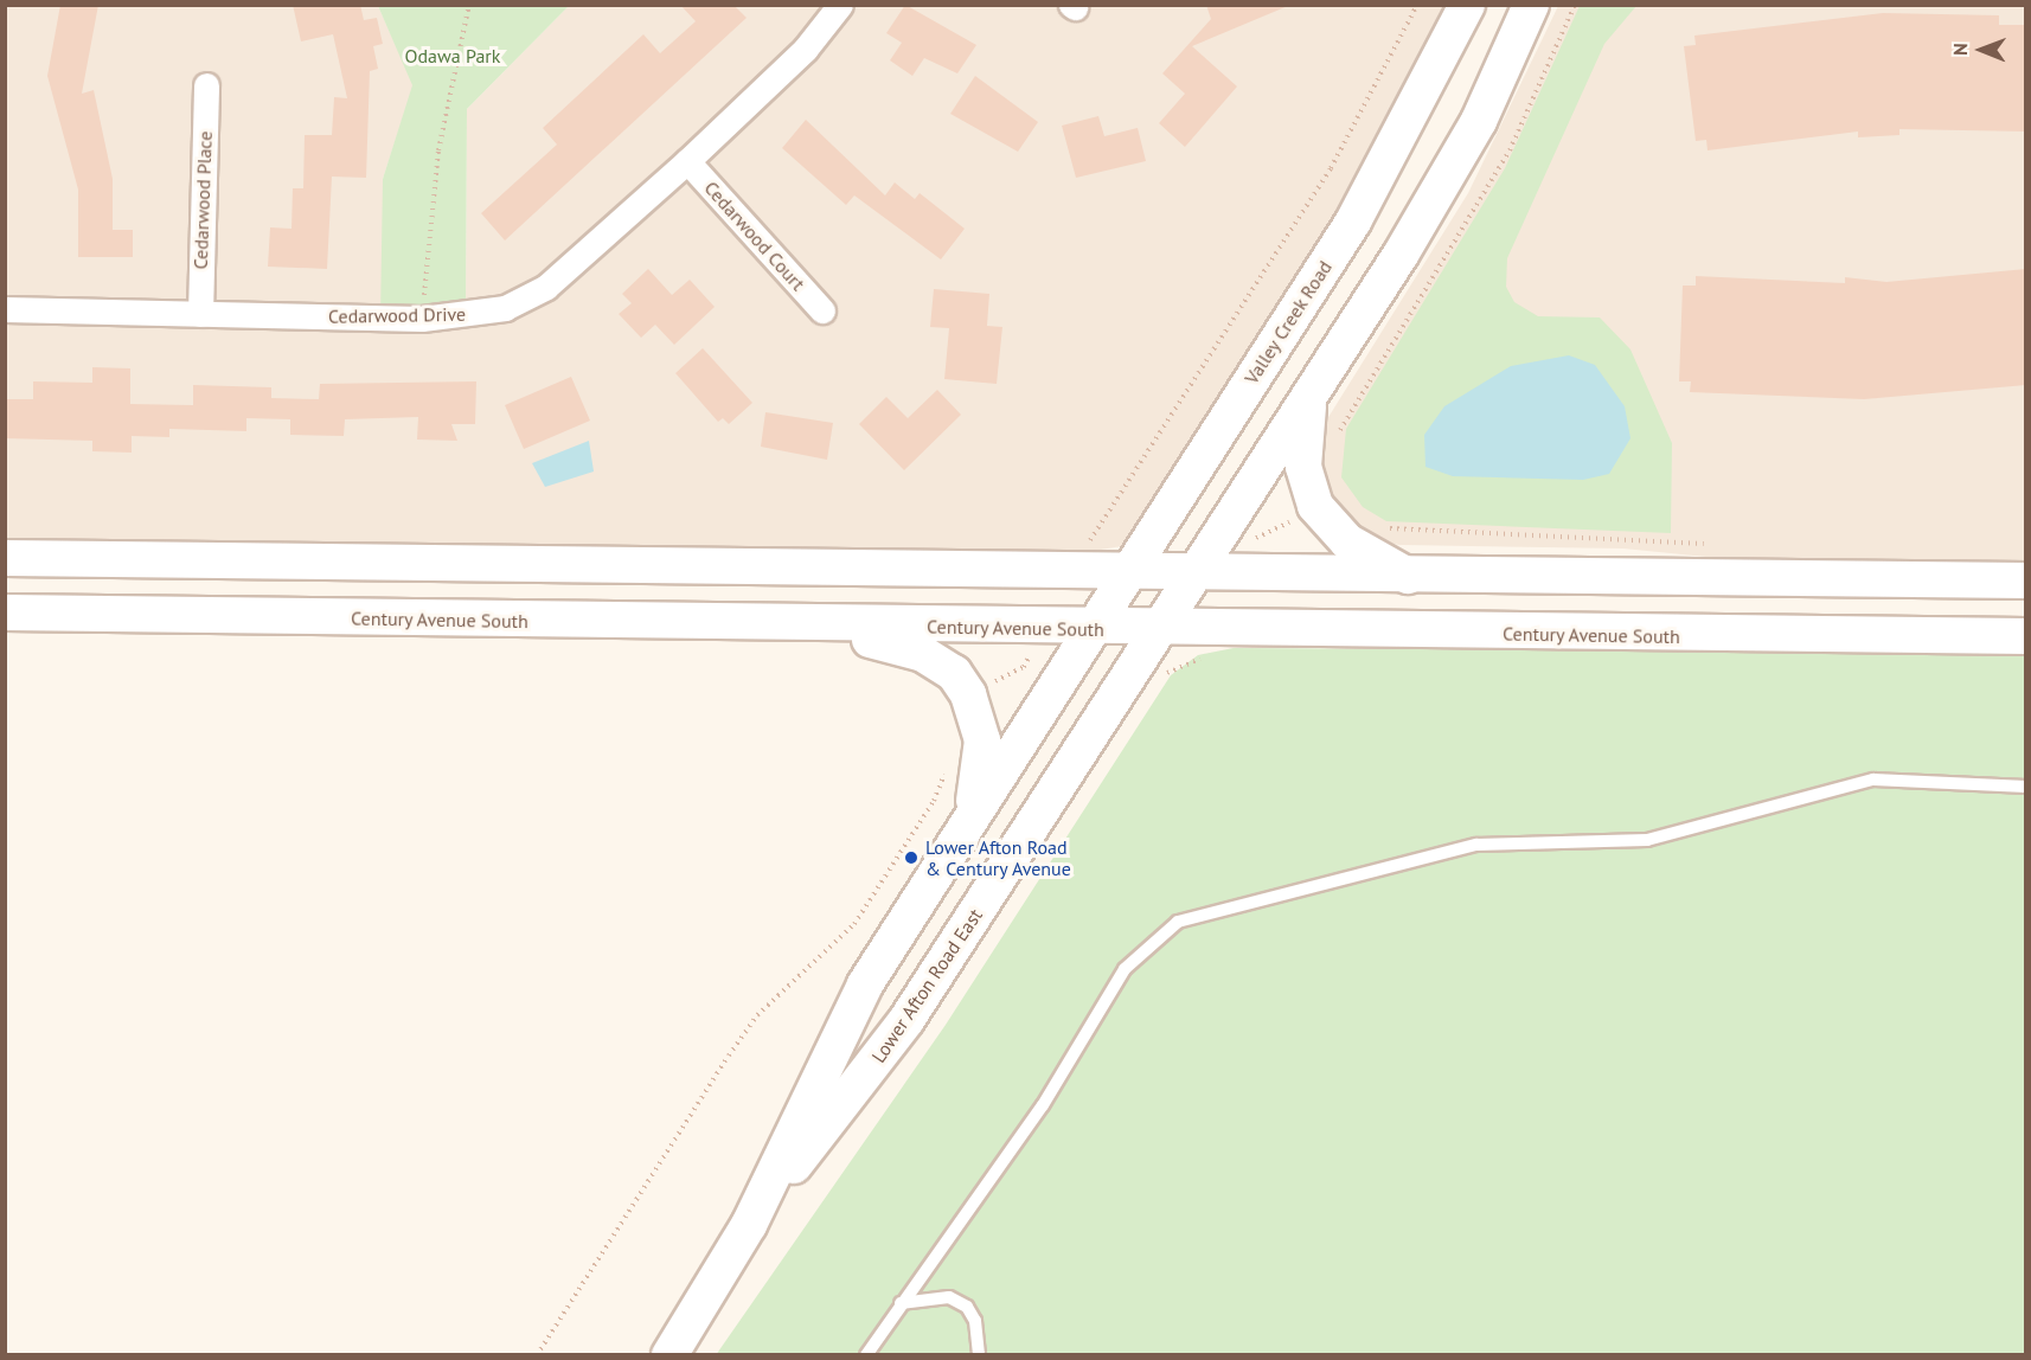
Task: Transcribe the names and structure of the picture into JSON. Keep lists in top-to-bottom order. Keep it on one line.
{"streets":{"main road":["Valley Creek Road","Century Avenue South","Lower Afton Road East"],"street":["Cedarwood Place","Cedarwood Court","Cedarwood Drive"]},"crossings":[["Cedarwood Place","Cedarwood Drive"],["Cedarwood Court","Cedarwood Drive"],["Valley Creek Road","Century Avenue South"],["Valley Creek Road","Lower Afton Road East"],["Century Avenue South","Lower Afton Road East"]],"parks":["Odawa Park"],"places":["Lower Afton Road & Century Avenue"],"north":"left"}
